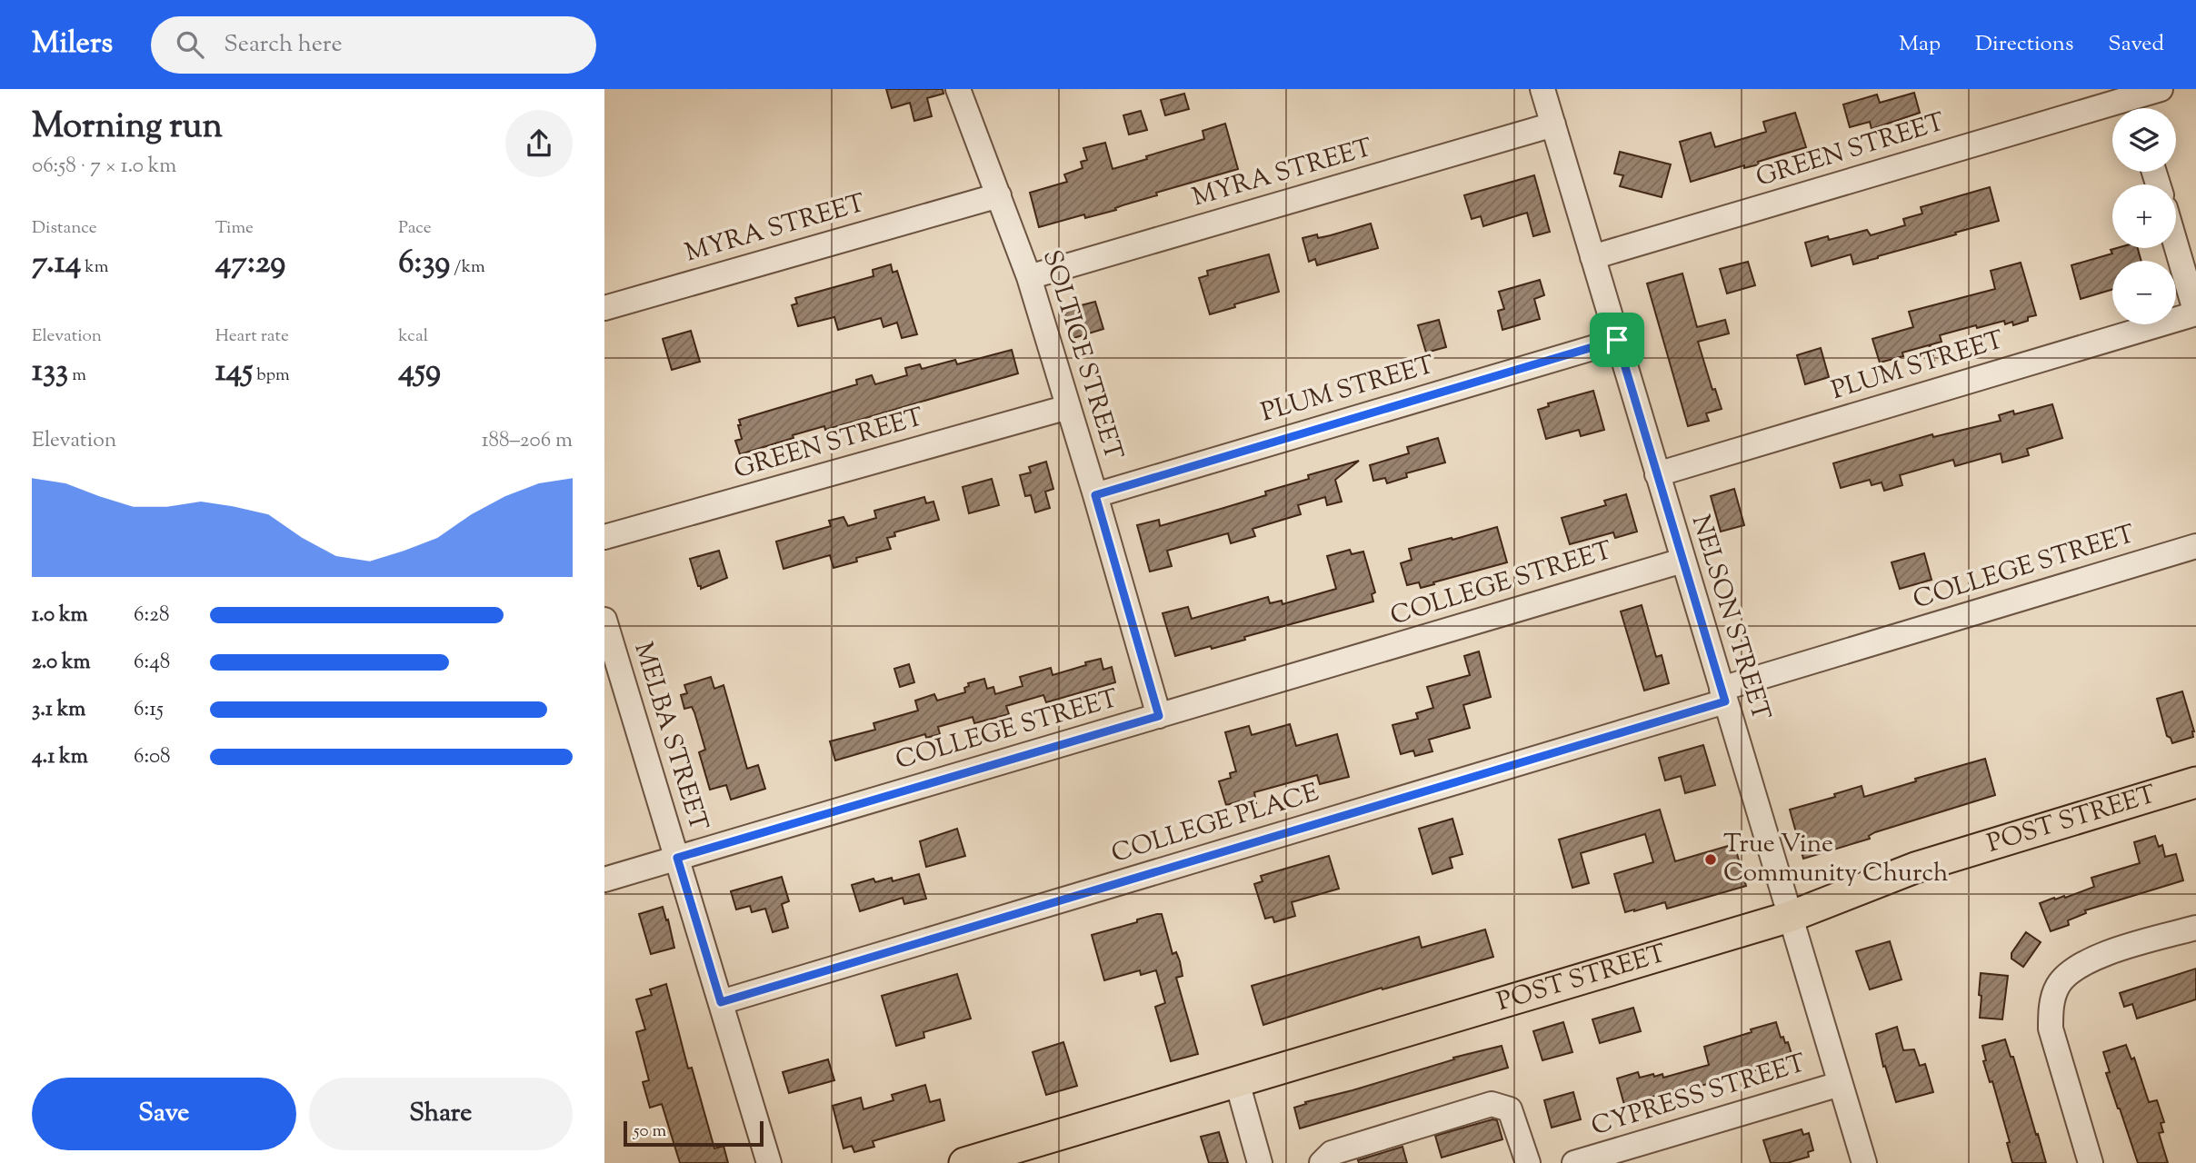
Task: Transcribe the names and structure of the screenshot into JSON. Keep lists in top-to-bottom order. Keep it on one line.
{"streets":{"main road":["POST STREET"],"street":["GREEN STREET","MYRA STREET","SOLTICE STREET","PLUM STREET","COLLEGE STREET","NELSON STREET","MELBA STREET","COLLEGE PLACE","CYPRESS STREET"]},"crossings":[["GREEN STREET","SOLTICE STREET"],["GREEN STREET","NELSON STREET"],["MYRA STREET","SOLTICE STREET"],["MYRA STREET","NELSON STREET"],["SOLTICE STREET","PLUM STREET"],["SOLTICE STREET","COLLEGE STREET"],["PLUM STREET","NELSON STREET"],["COLLEGE STREET","NELSON STREET"],["COLLEGE STREET","MELBA STREET"],["COLLEGE STREET","COLLEGE PLACE"],["NELSON STREET","POST STREET"],["NELSON STREET","COLLEGE PLACE"],["NELSON STREET","CYPRESS STREET"],["MELBA STREET","COLLEGE PLACE"]],"places":["True Vine Community Church"],"scale_bar":"50 m","page":{"header":"Milers","search":"Search here","nav":["Map","Directions","Saved"],"heading":["Morning run","06:58 · 7 × 1.0 km"],"map_buttons":["+","−"],"stats":[["Distance","7.14 km"],["Time","47:29"],["Pace","6:39 /km"],["Elevation","133 m"],["Heart rate","145 bpm"],["kcal","459"]],"chart":["Elevation","188–206 m"],"list":[{"name":"1.0 km","note":"6:28"},{"name":"2.0 km","note":"6:48"},{"name":"3.1 km","note":"6:15"},{"name":"4.1 km","note":"6:08"}],"buttons":["Save","Share"],"scale":"50 m"}}
